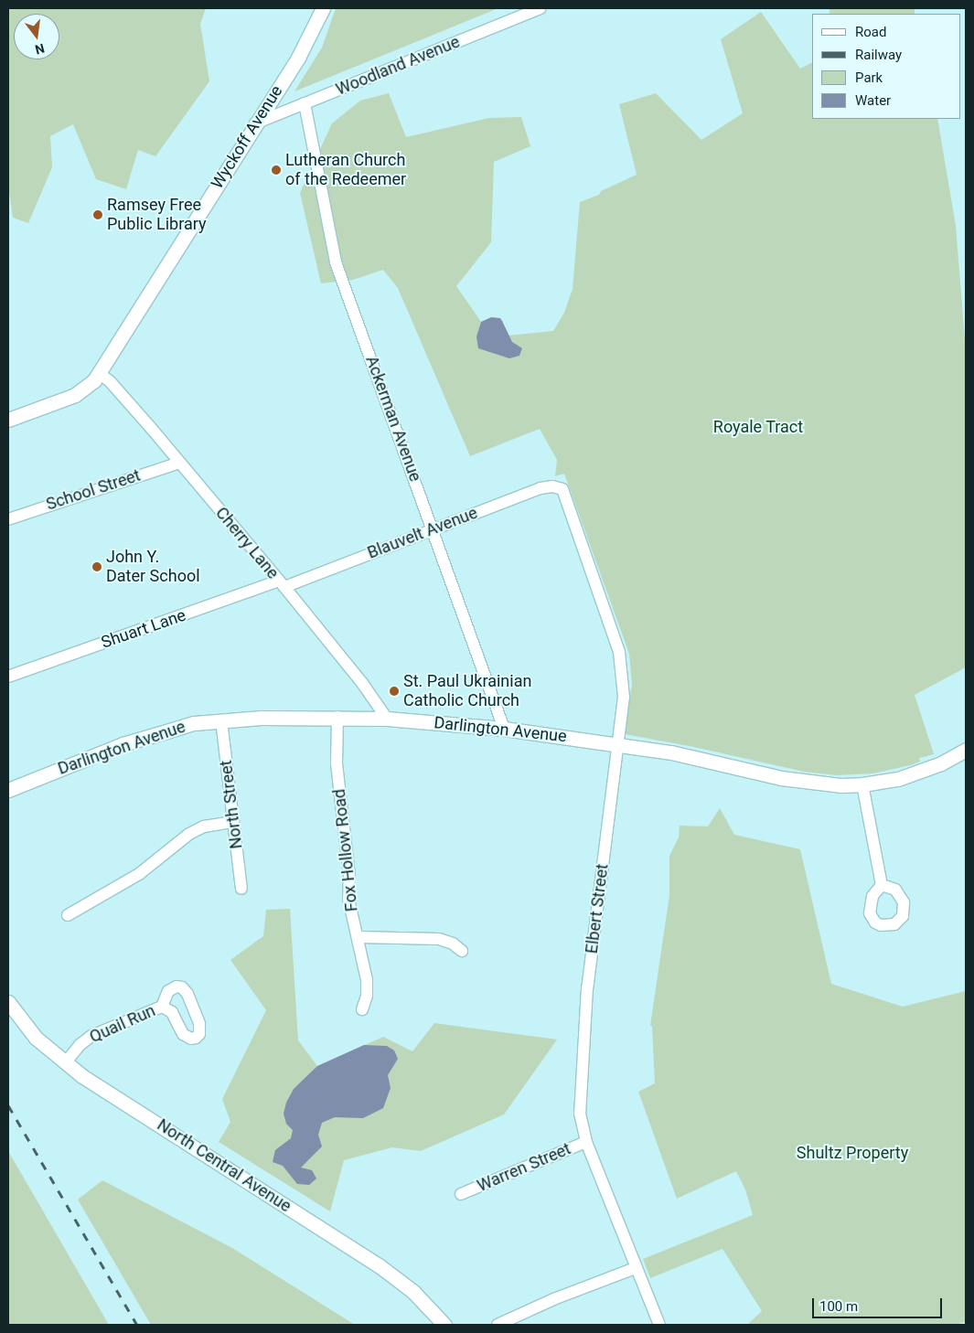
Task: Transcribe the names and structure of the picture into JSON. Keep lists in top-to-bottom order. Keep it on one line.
{"streets":{"main road":["Wyckoff Avenue","Darlington Avenue","North Central Avenue"],"street":["Woodland Avenue","Ackerman Avenue","School Street","Blauvelt Avenue","Cherry Lane","Shuart Lane","North Street","Fox Hollow Road","Elbert Street","Quail Run","Warren Street"]},"crossings":[["Woodland Avenue","Wyckoff Avenue"],["Woodland Avenue","Ackerman Avenue"],["Wyckoff Avenue","Cherry Lane"],["Ackerman Avenue","Blauvelt Avenue"],["Ackerman Avenue","Darlington Avenue"],["School Street","Cherry Lane"],["Blauvelt Avenue","Cherry Lane"],["Blauvelt Avenue","Shuart Lane"],["Blauvelt Avenue","Elbert Street"],["Cherry Lane","Shuart Lane"],["Cherry Lane","Darlington Avenue"],["Darlington Avenue","North Street"],["Darlington Avenue","Fox Hollow Road"],["Darlington Avenue","Elbert Street"],["Elbert Street","Warren Street"],["Quail Run","North Central Avenue"]],"parks":["Royale Tract","Shultz Property"],"places":["Lutheran Church of the Redeemer","Ramsey Free Public Library","John Y. Dater School","St. Paul Ukrainian Catholic Church"],"legend":["Road","Railway","Park","Water"],"scale_bar":"100 m","north":"bottom"}
